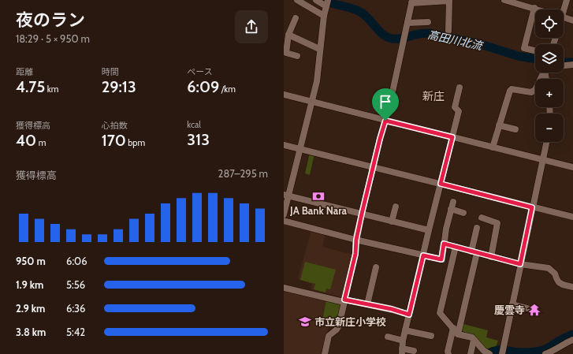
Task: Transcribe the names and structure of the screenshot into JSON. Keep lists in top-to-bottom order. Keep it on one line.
{"districts":["新庄"],"water":["高田川北流"],"places":{"bank":["JA Bank Nara"],"temple":["慶雲寺"],"school or university":["市立新庄小学校"]},"page":{"heading":["夜のラン","18:29 · 5 × 950 m"],"map_buttons":["+","−"],"stats":[["距離","4.75 km"],["時間","29:13"],["ペース","6:09 /km"],["獲得標高","40 m"],["心拍数","170 bpm"],["kcal","313"]],"chart":["獲得標高","287–295 m"],"list":[{"name":"950 m","note":"6:06"},{"name":"1.9 km","note":"5:56"},{"name":"2.9 km","note":"6:36"},{"name":"3.8 km","note":"5:42"}]}}
